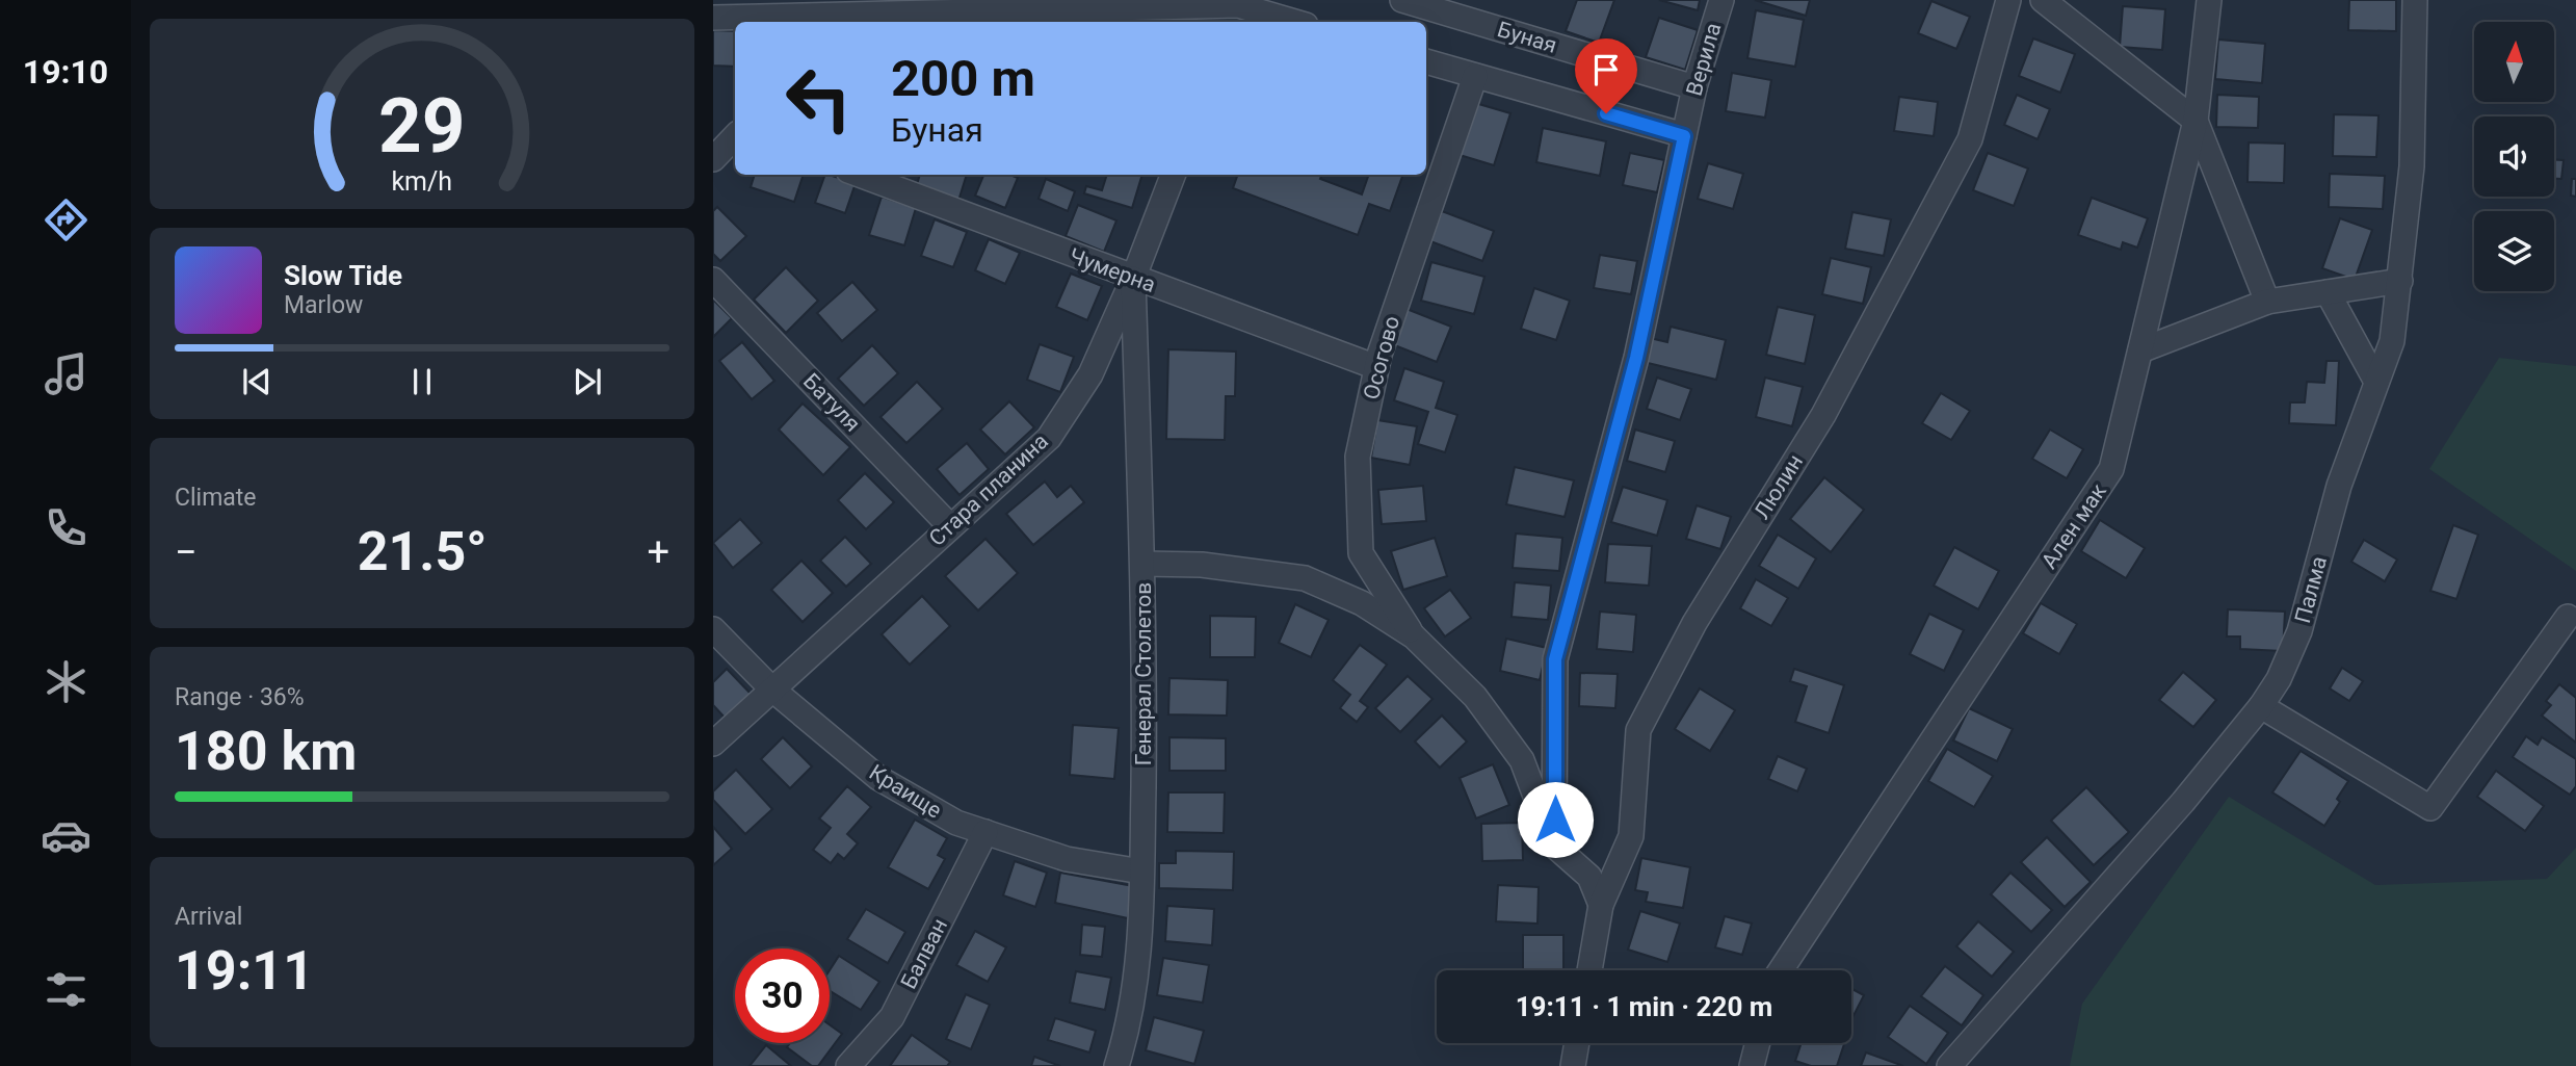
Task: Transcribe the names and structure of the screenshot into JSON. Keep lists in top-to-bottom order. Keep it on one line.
{"streets":{"street":["Буная","Верила","Чумерна","Осогово","Батуля","Люлин","Стара планина","Ален мак","Палма","Генерал Столетов","Краище","Балван"]},"crossings":[["Буная","Верила"],["Чумерна","Осогово"],["Чумерна","Стара планина"],["Чумерна","Генерал Столетов"],["Батуля","Стара планина"],["Стара планина","Генерал Столетов"],["Стара планина","Краище"],["Генерал Столетов","Краище"],["Краище","Балван"]],"north":"top","page":{"tabs":"19:10","turn":["200 m","Буная"],"song":["Slow Tide","Marlow"],"tile":["Climate",["Range · 36%","180 km"],["Arrival","19:11"]],"heat":["−","21.5°","+"],"limit":"30","trip":"19:11 · 1 min · 220 m","gauge":["29","km/h"]}}
